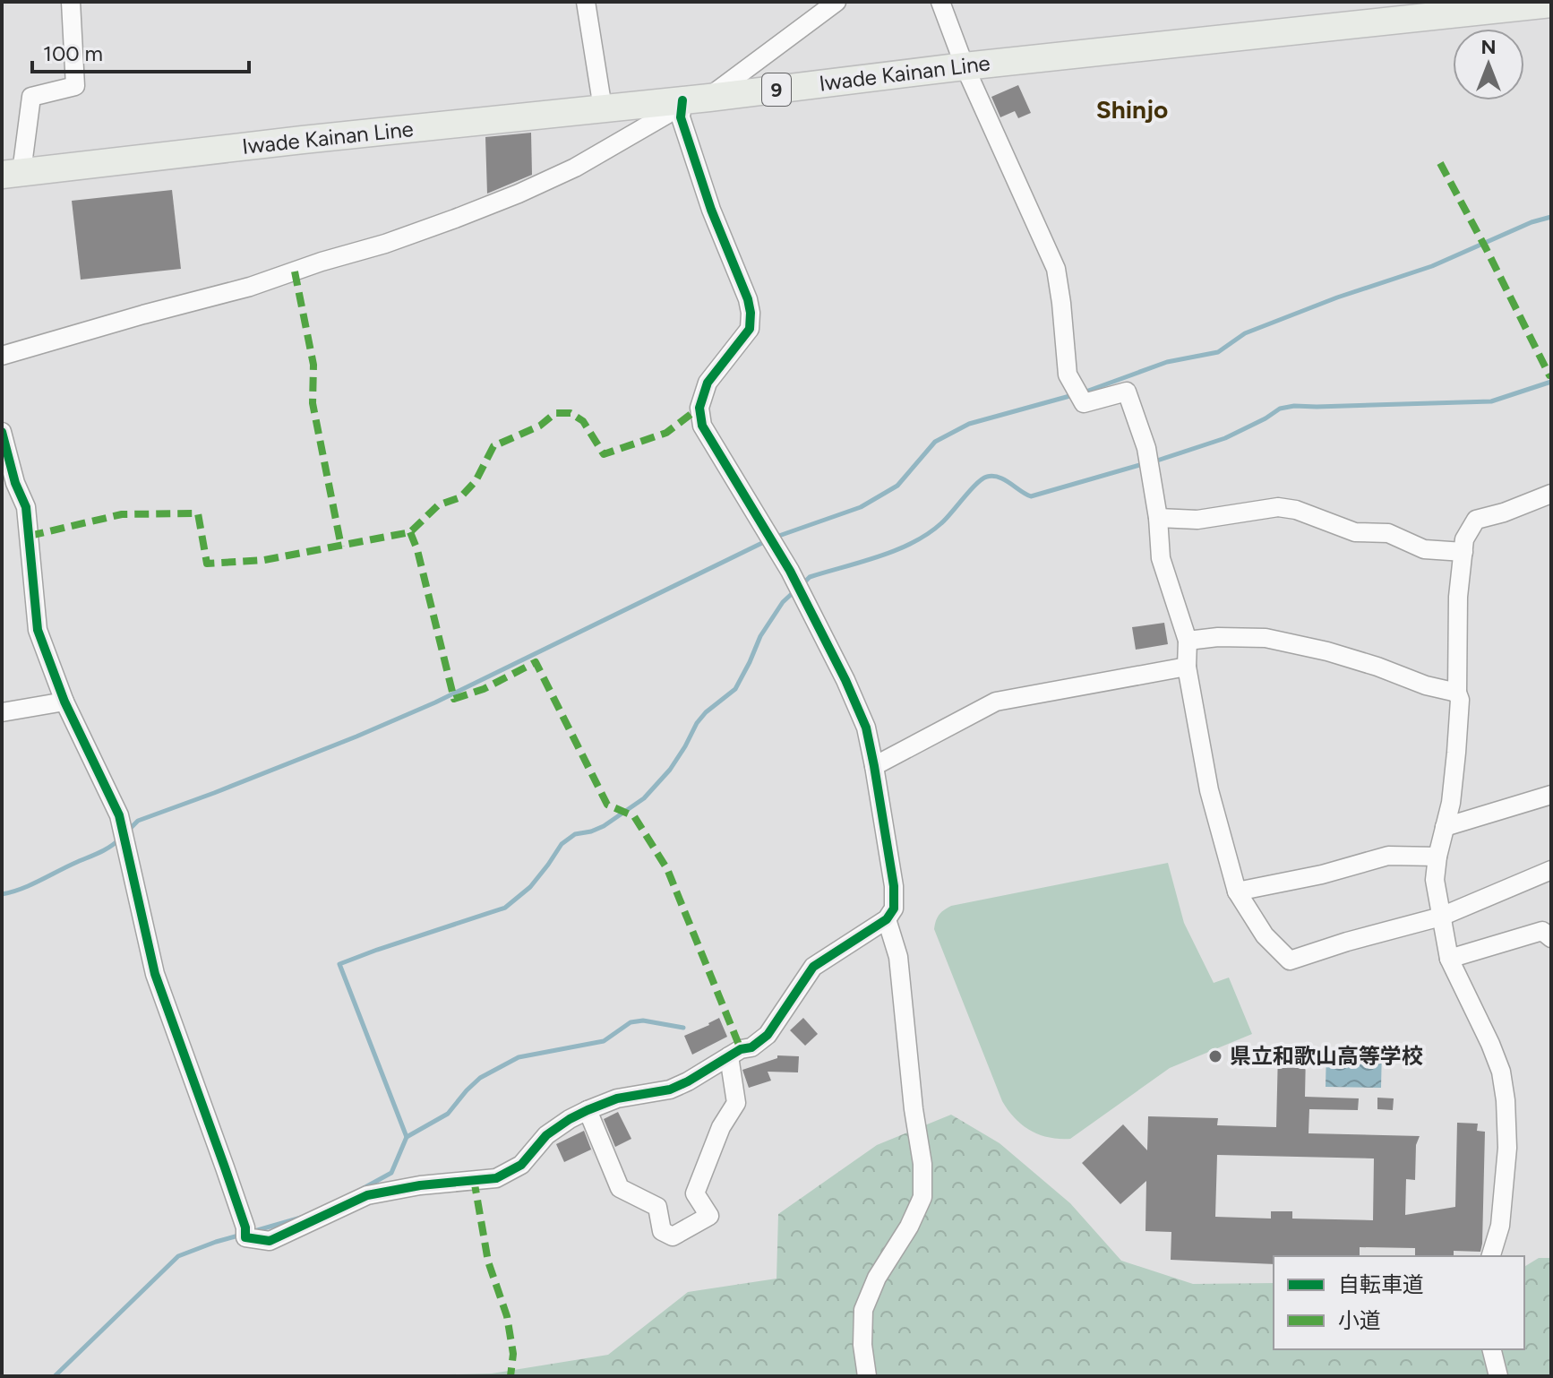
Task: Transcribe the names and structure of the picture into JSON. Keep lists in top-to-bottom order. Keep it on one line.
{"streets":{"main road":["Iwade Kainan Line","9"]},"districts":["Shinjo"],"places":["県立和歌山高等学校"],"legend":["自転車道","小道"],"scale_bar":"100 m","north":"top"}
